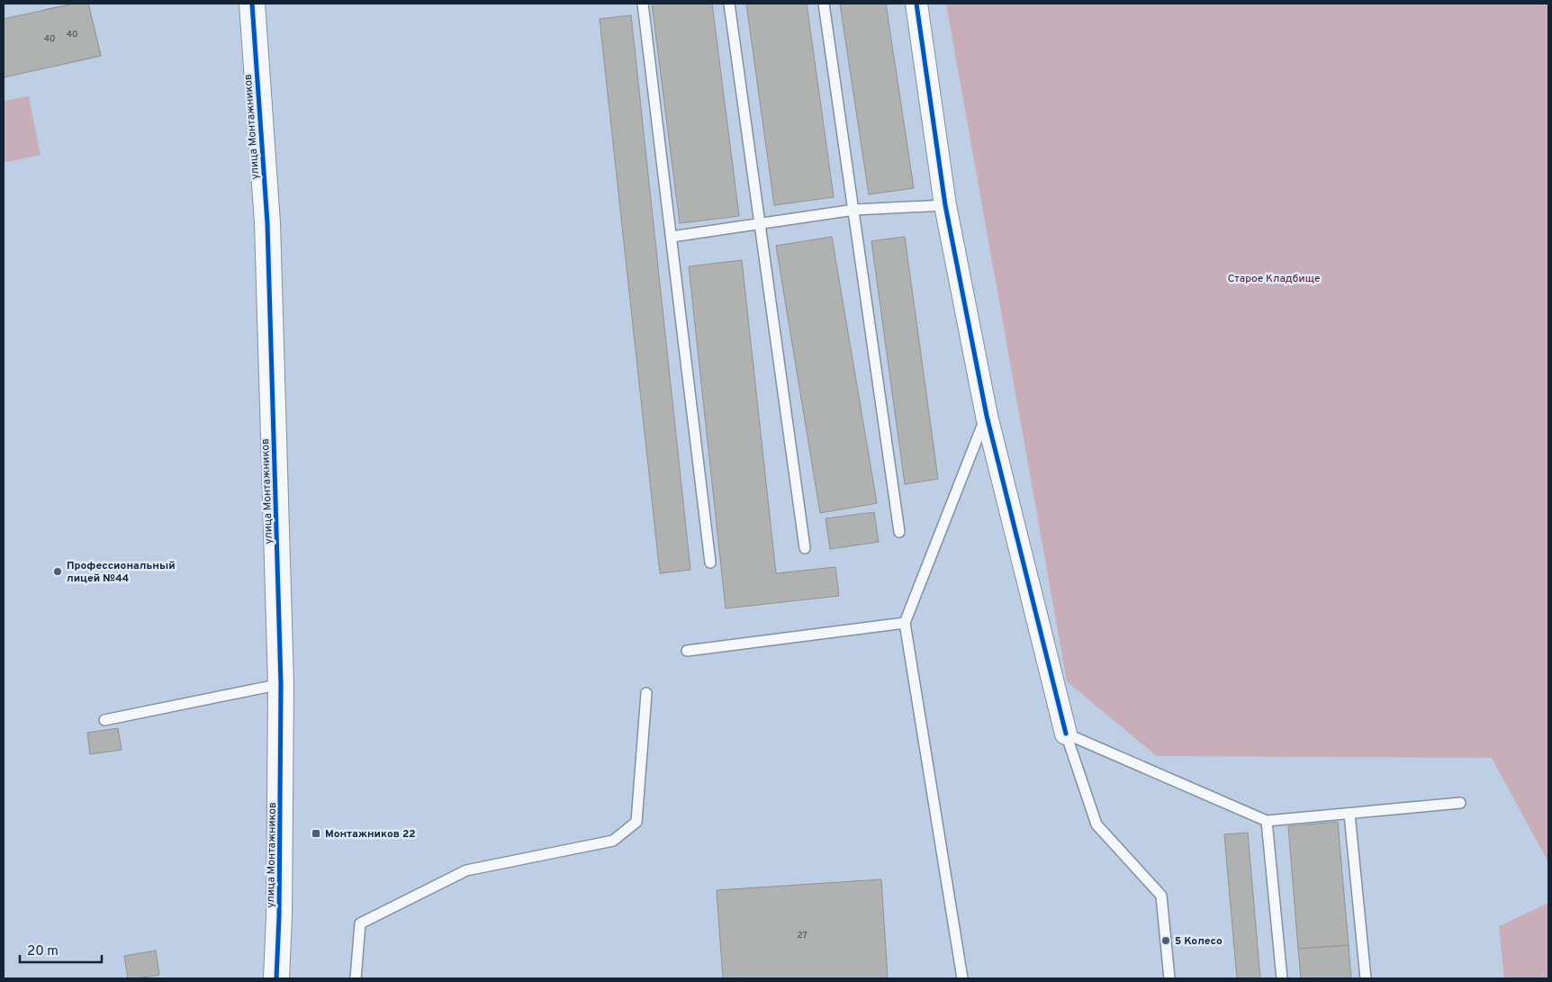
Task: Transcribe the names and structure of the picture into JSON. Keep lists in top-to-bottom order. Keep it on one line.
{"streets":{"street":["улица Монтажников"]},"parks":["Старое Кладбище"],"places":{"other":["Профессиональный лицей №44","5 Колесо"],"transit":["Монтажников 22"]},"house_numbers":["40","40","27"],"scale_bar":"20 m"}
